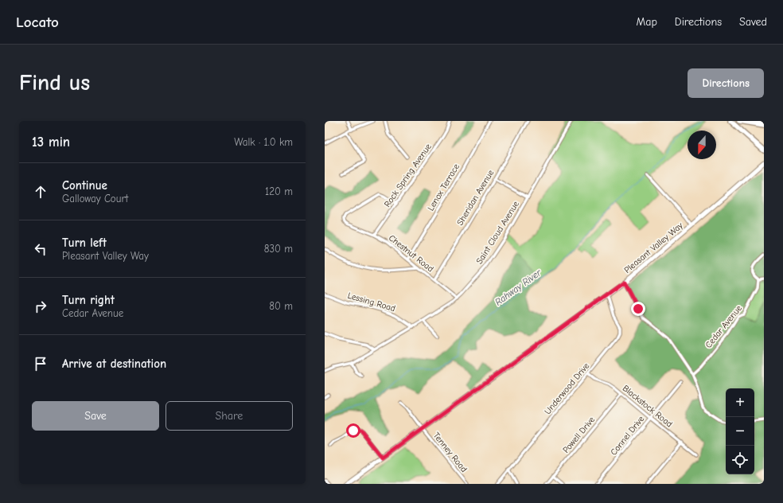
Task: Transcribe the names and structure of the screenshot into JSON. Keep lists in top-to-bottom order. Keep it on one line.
{"streets":{"main road":["Pleasant Valley Way"],"street":["Rock Spring Avenue","Lenox Terrace","Sheridan Avenue","Saint Cloud Avenue","Chestnut Road","Lessing Road","Cedar Avenue","Underwood Drive","Blackstock Road","Powell Drive","Connel Drive","Tenney Road"]},"crossings":[["Rock Spring Avenue","Chestnut Road"],["Lenox Terrace","Chestnut Road"],["Sheridan Avenue","Chestnut Road"],["Saint Cloud Avenue","Chestnut Road"],["Saint Cloud Avenue","Lessing Road"],["Pleasant Valley Way","Underwood Drive"],["Pleasant Valley Way","Tenney Road"],["Underwood Drive","Blackstock Road"],["Blackstock Road","Powell Drive"],["Blackstock Road","Connel Drive"]],"water":["Rahway River"],"north":"bottom","page":{"header":"Locato","nav":["Map","Directions","Saved"],"buttons":["Directions",["Save","Share"]],"title":"Find us","heading":["13 min","Walk · 1.0 km"],"list":[["Continue","Galloway Court","120 m"],["Turn left","Pleasant Valley Way","830 m"],["Turn right","Cedar Avenue","80 m"],"Arrive at destination"],"map_buttons":["+","−"]}}
